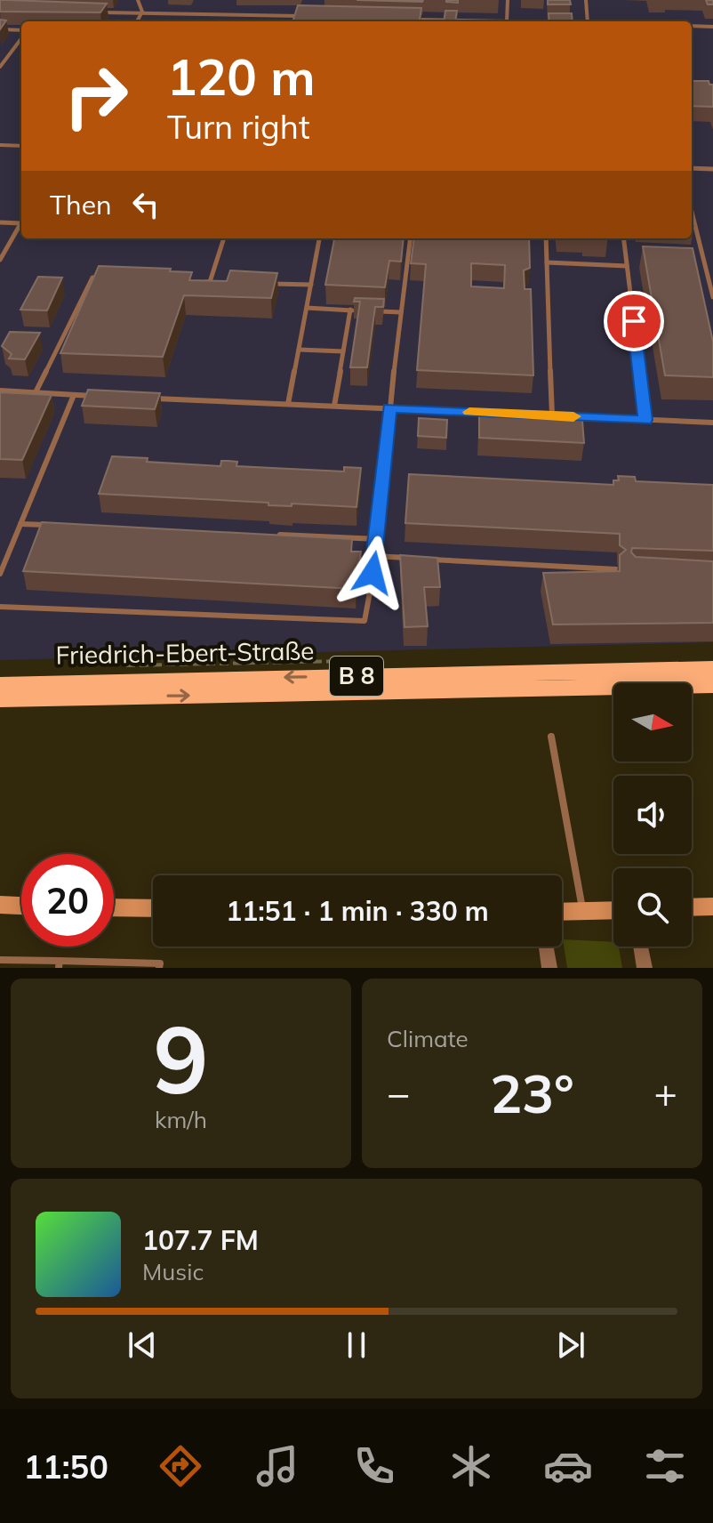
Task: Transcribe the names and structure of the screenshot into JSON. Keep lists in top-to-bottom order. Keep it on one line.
{"streets":{"main road":["Friedrich-Ebert-Straße","B 8"]},"north":"right","page":{"turn":["120 m","Turn right"],"then":"Then","limit":"20","trip":"11:51 · 1 min · 330 m","tile":[["9","km/h"],"Climate"],"heat":["−","23°","+"],"song":["107.7 FM","Music"],"tabs":"11:50"}}
